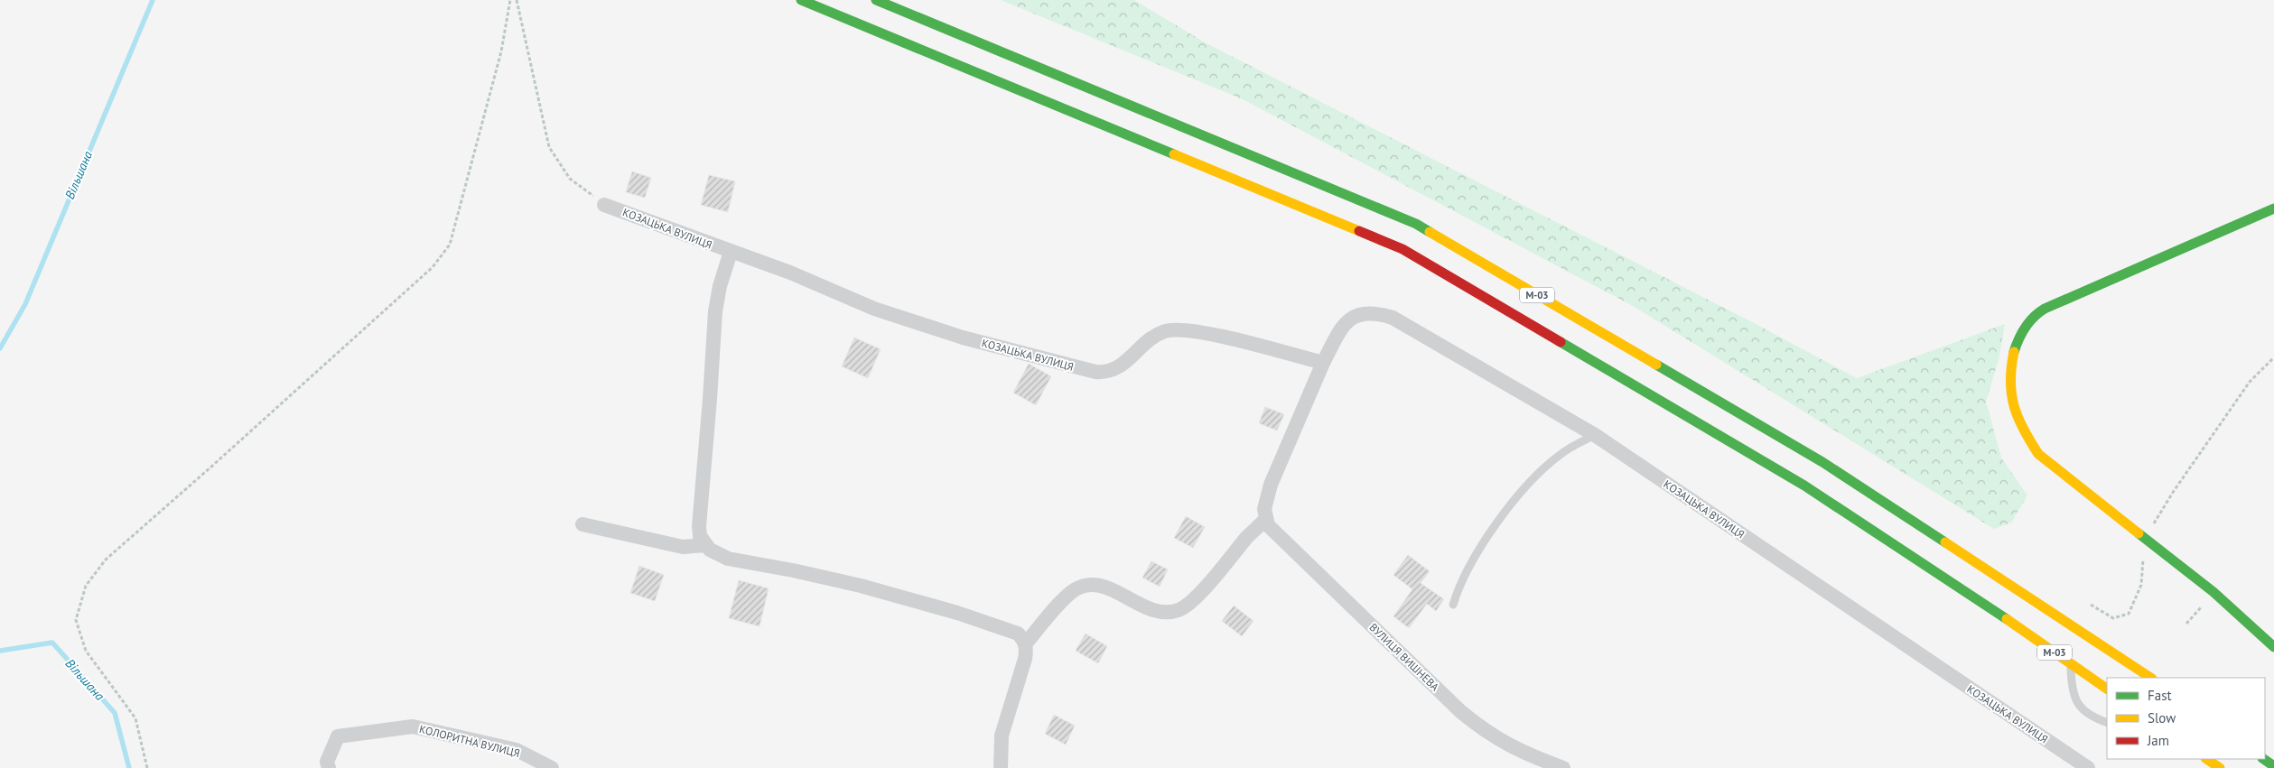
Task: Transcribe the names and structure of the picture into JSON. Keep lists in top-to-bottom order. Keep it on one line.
{"streets":{"main road":["М-03"],"street":["КОЗАЦЬКА ВУЛИЦЯ","ВУЛИЦЯ ВИШНЕВА","КОЛОРИТНА ВУЛИЦЯ"]},"crossings":[["КОЗАЦЬКА ВУЛИЦЯ","ВУЛИЦЯ ВИШНЕВА"]],"water":["Вільшана"],"legend":["Fast","Slow","Jam"]}
